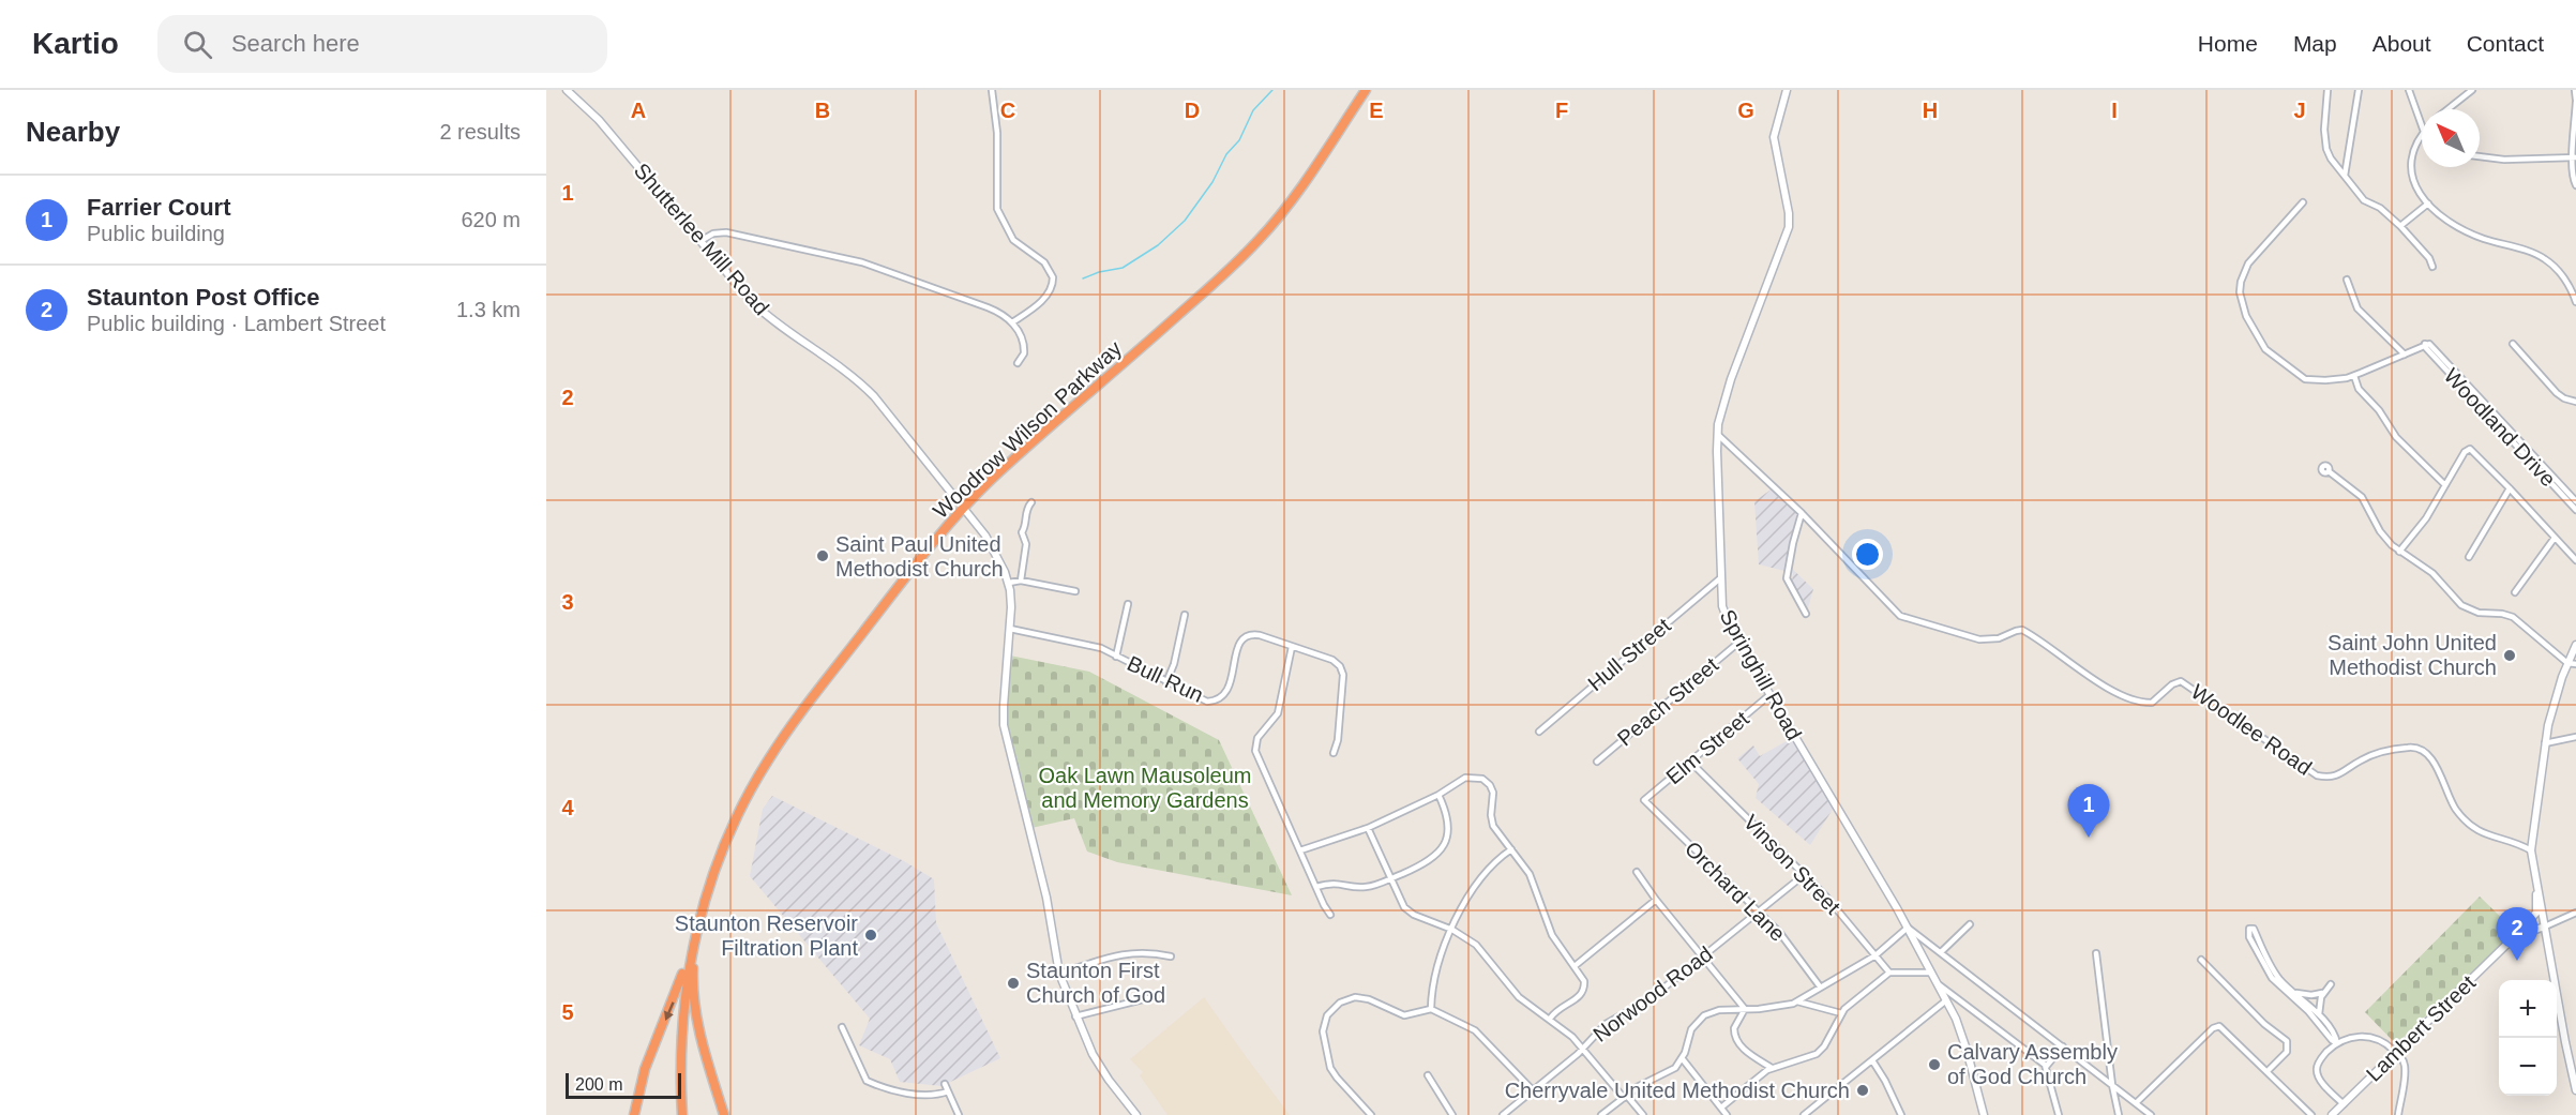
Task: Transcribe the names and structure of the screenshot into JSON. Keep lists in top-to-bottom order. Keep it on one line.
{"streets":{"highway":["Woodrow Wilson Parkway"],"street":["Shutterlee Mill Road","Woodland Drive","Hull Street","Springhill Road","Bull Run","Peach Street","Woodlee Road","Elm Street","Vinson Street","Orchard Lane","Norwood Road","Lambert Street"]},"crossings":[["Shutterlee Mill Road","Woodrow Wilson Parkway"],["Shutterlee Mill Road","Bull Run"],["Hull Street","Springhill Road"],["Springhill Road","Peach Street"],["Springhill Road","Woodlee Road"],["Springhill Road","Elm Street"],["Elm Street","Vinson Street"],["Elm Street","Orchard Lane"],["Vinson Street","Norwood Road"],["Orchard Lane","Norwood Road"]],"parks":["Oak Lawn Mausoleum and Memory Gardens"],"places":["Saint Paul United Methodist Church","Saint John United Methodist Church","Staunton Reservoir Filtration Plant","Staunton First Church of God","Calvary Assembly of God Church","Cherryvale United Methodist Church"],"scale_bar":"200 m","north":"top left","page":{"header":"Kartio","search":"Search here","nav":["Home","Map","About","Contact"],"heading":["Nearby","2 results"],"list":[{"mark":"1","name":"Farrier Court","note":"Public building","value":"620 m"},{"mark":"2","name":"Staunton Post Office","note":"Public building · Lambert Street","value":"1.3 km"}],"pins":["1","2"],"map_buttons":["+","−"],"scale":"200 m"},"grid":{"columns":["A","B","C","D","E","F","G","H","I","J"],"rows":["1","2","3","4","5"]}}
